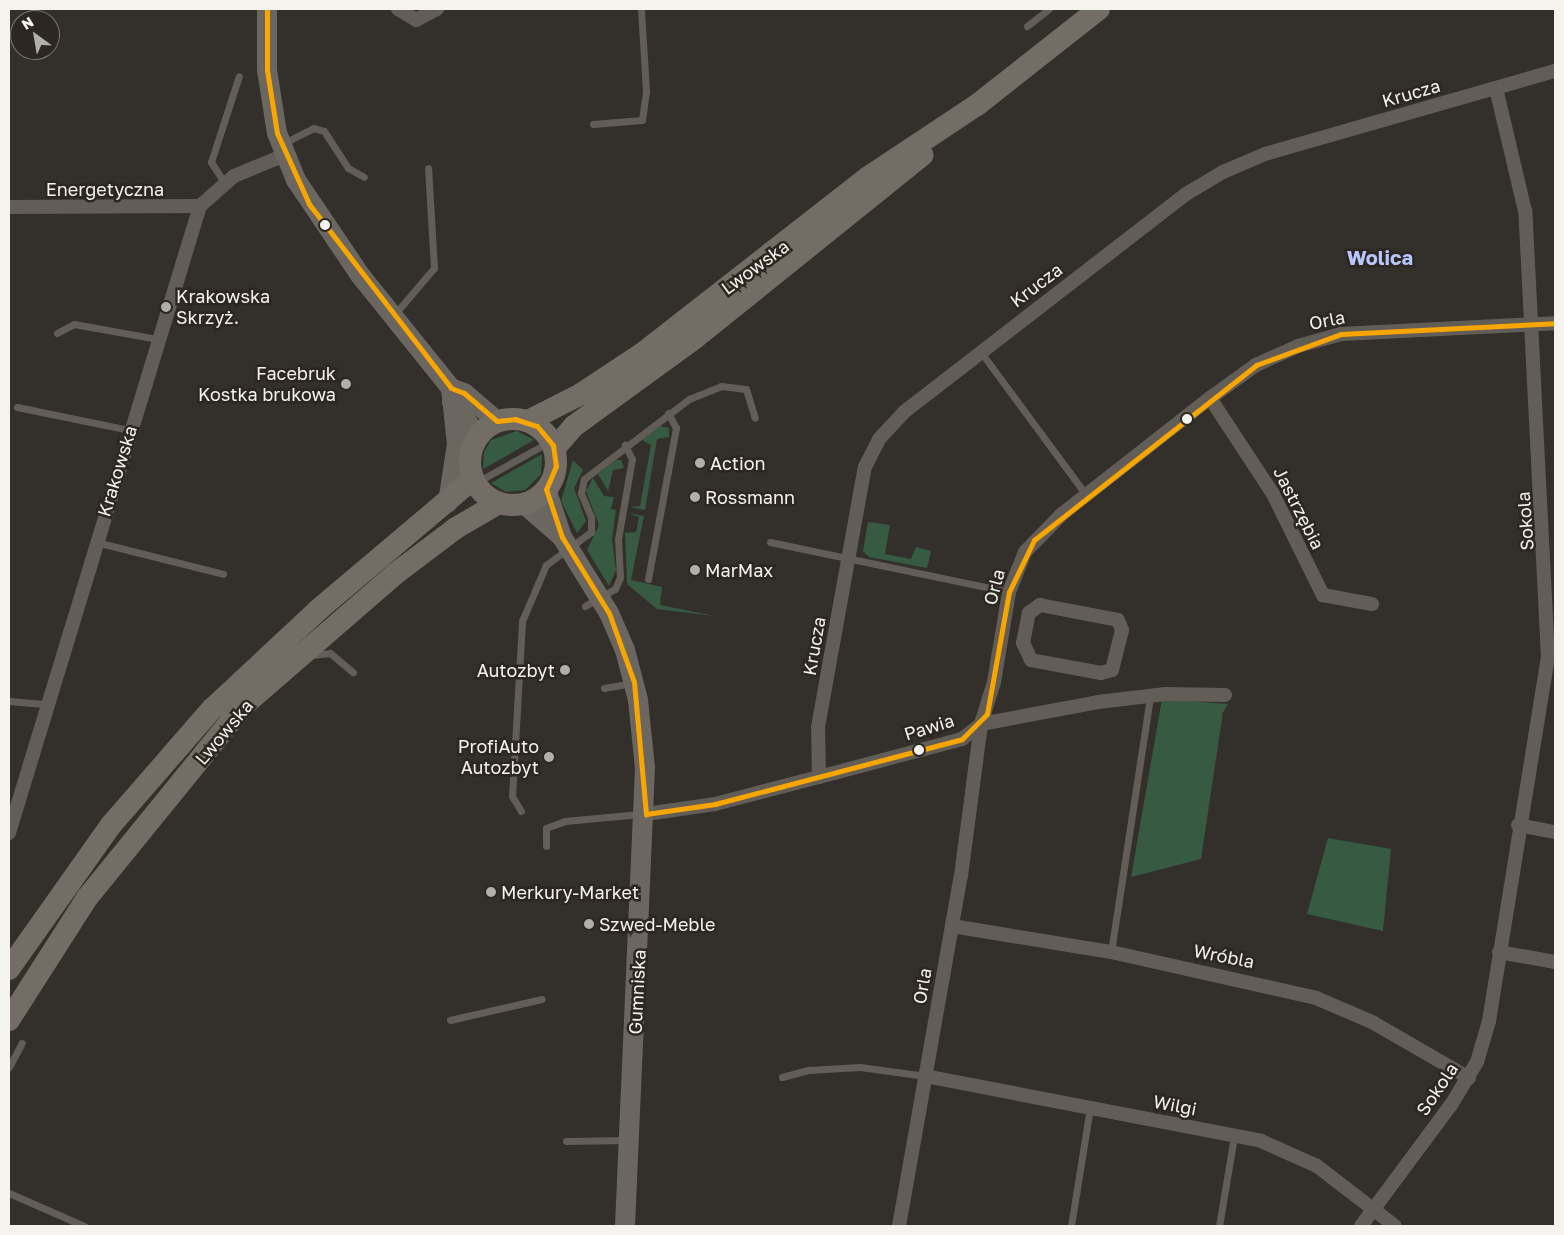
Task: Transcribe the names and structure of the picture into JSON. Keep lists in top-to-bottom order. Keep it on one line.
{"streets":{"main road":["Lwowska"],"street":["Krucza","Energetyczna","Orla","Krakowska","Jastrzębia","Sokola","Pawia","Wróbla","Gumniska","Wilgi"]},"crossings":[["Krucza","Sokola"],["Krucza","Pawia"],["Energetyczna","Krakowska"],["Orla","Jastrzębia"],["Orla","Sokola"],["Orla","Pawia"],["Orla","Wróbla"],["Orla","Wilgi"],["Sokola","Wróbla"],["Sokola","Wilgi"],["Pawia","Gumniska"]],"districts":["Wolica"],"places":["Krakowska Skrzyż.","Facebruk Kostka brukowa","Action","Rossmann","MarMax","Autozbyt","ProfiAuto Autozbyt","Merkury-Market","Szwed-Meble"],"north":"top left"}
